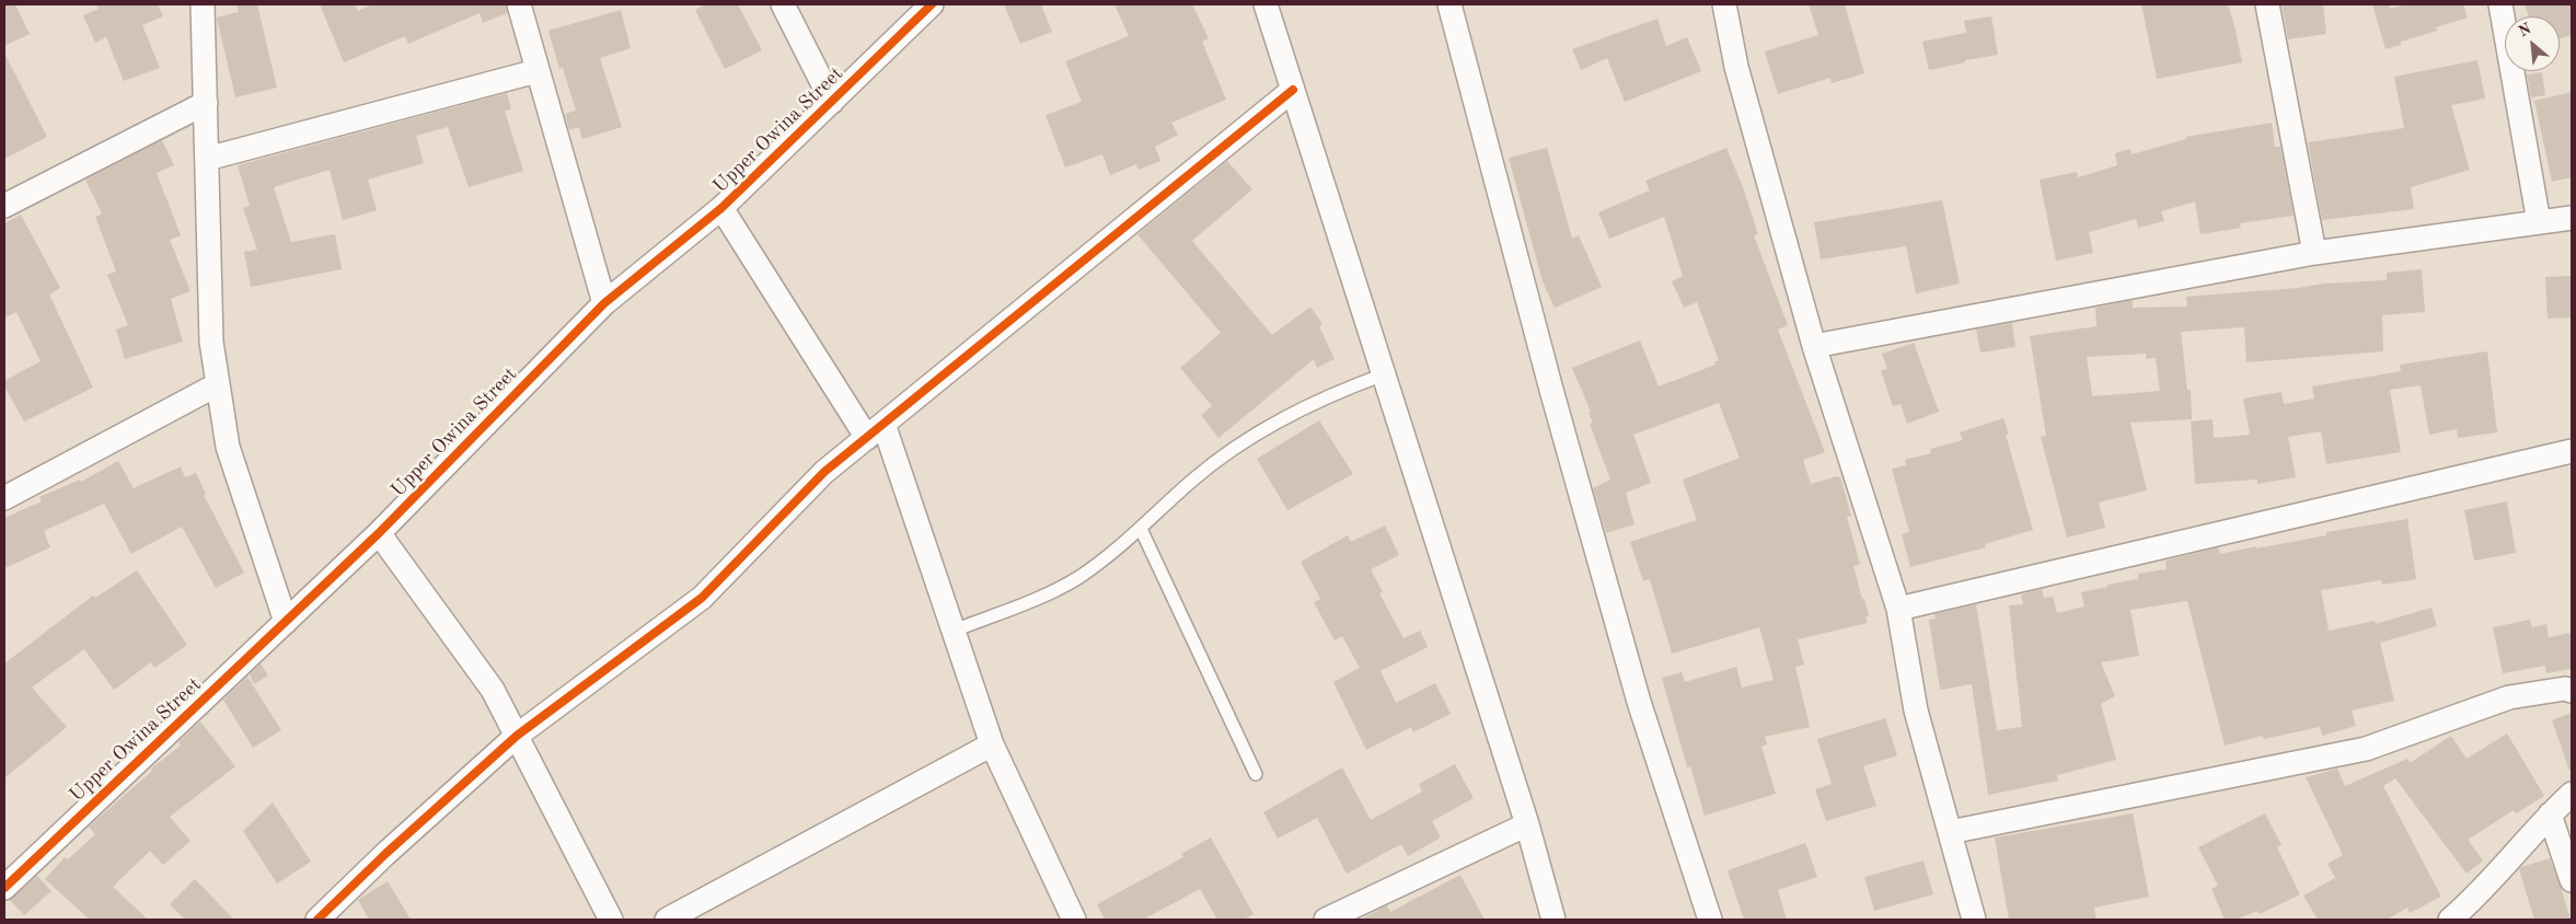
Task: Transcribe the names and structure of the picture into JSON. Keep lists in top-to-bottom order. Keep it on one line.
{"streets":{"street":["Upper Owina Street"]},"north":"top left"}
